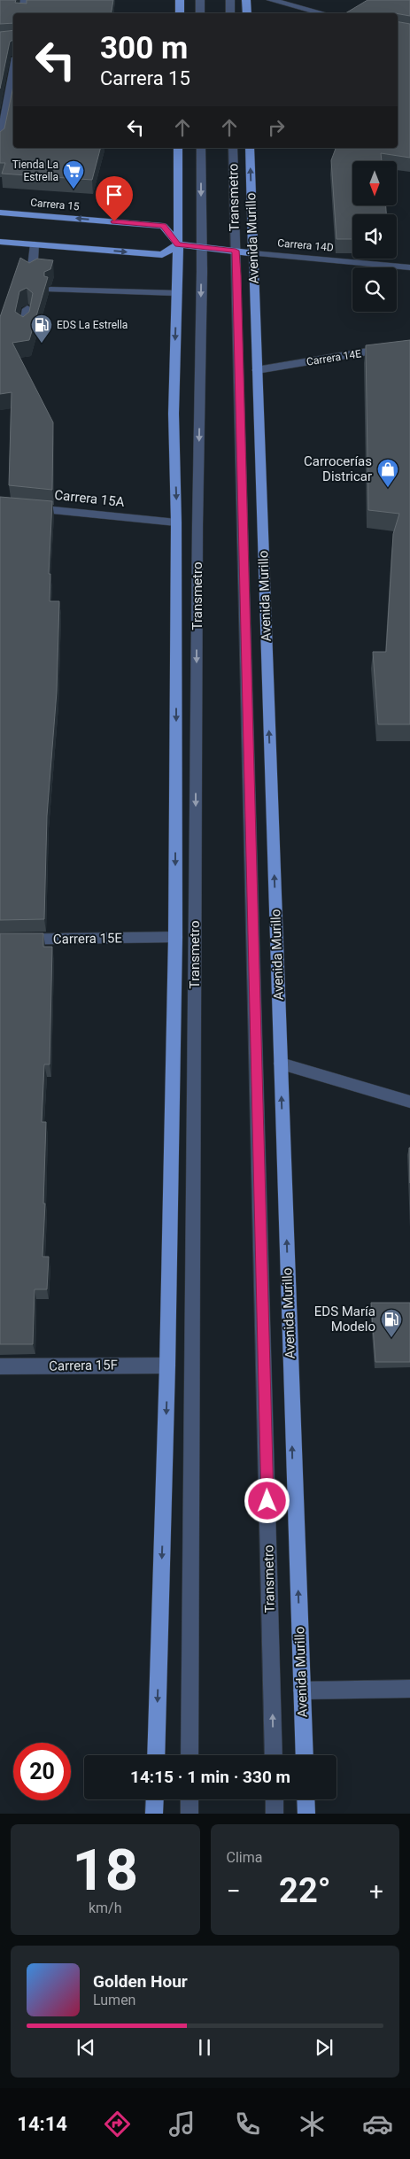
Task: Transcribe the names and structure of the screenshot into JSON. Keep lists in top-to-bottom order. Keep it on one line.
{"streets":{"main road":["Carrera 15","Avenida Murillo"],"street":["Transmetro","Carrera 14D","Carrera 14E","Carrera 15A","Carrera 15E","Carrera 15F"]},"crossings":[["Avenida Murillo","Carrera 14D"],["Avenida Murillo","Carrera 14E"]],"places":{"supermarket":["Tienda La Estrella"],"fuel station":["EDS La Estrella","EDS María Modelo"],"shop":["Carrocerías Districar"]},"north":"bottom","page":{"turn":["300 m","Carrera 15"],"limit":"20","trip":"14:15 · 1 min · 330 m","tile":[["18","km/h"],"Clima"],"heat":["−","22°","+"],"song":["Golden Hour","Lumen"],"tabs":"14:14"}}
